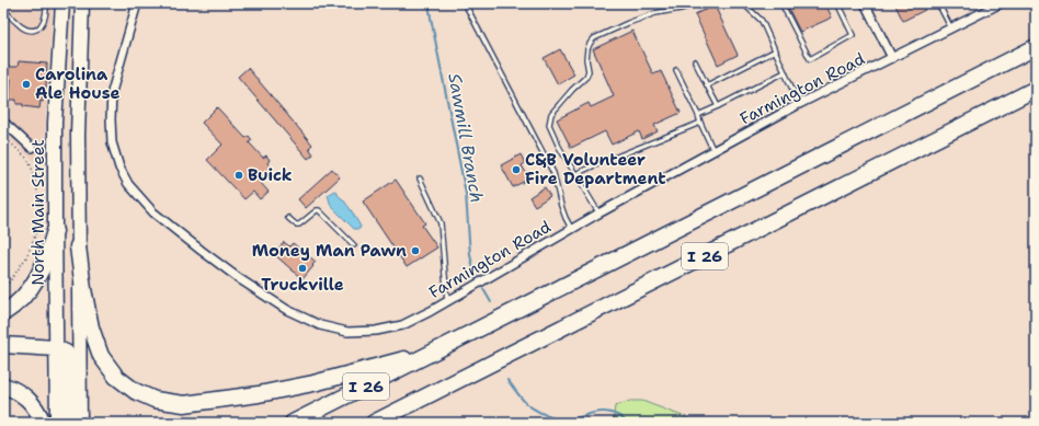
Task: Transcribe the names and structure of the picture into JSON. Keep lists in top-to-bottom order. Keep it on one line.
{"streets":{"highway":["I 26"],"main road":["North Main Street"],"street":["Farmington Road"]},"water":["Sawmill Branch"],"places":["Carolina Ale House","C&B Volunteer Fire Department","Buick","Money Man Pawn","Truckville"]}
